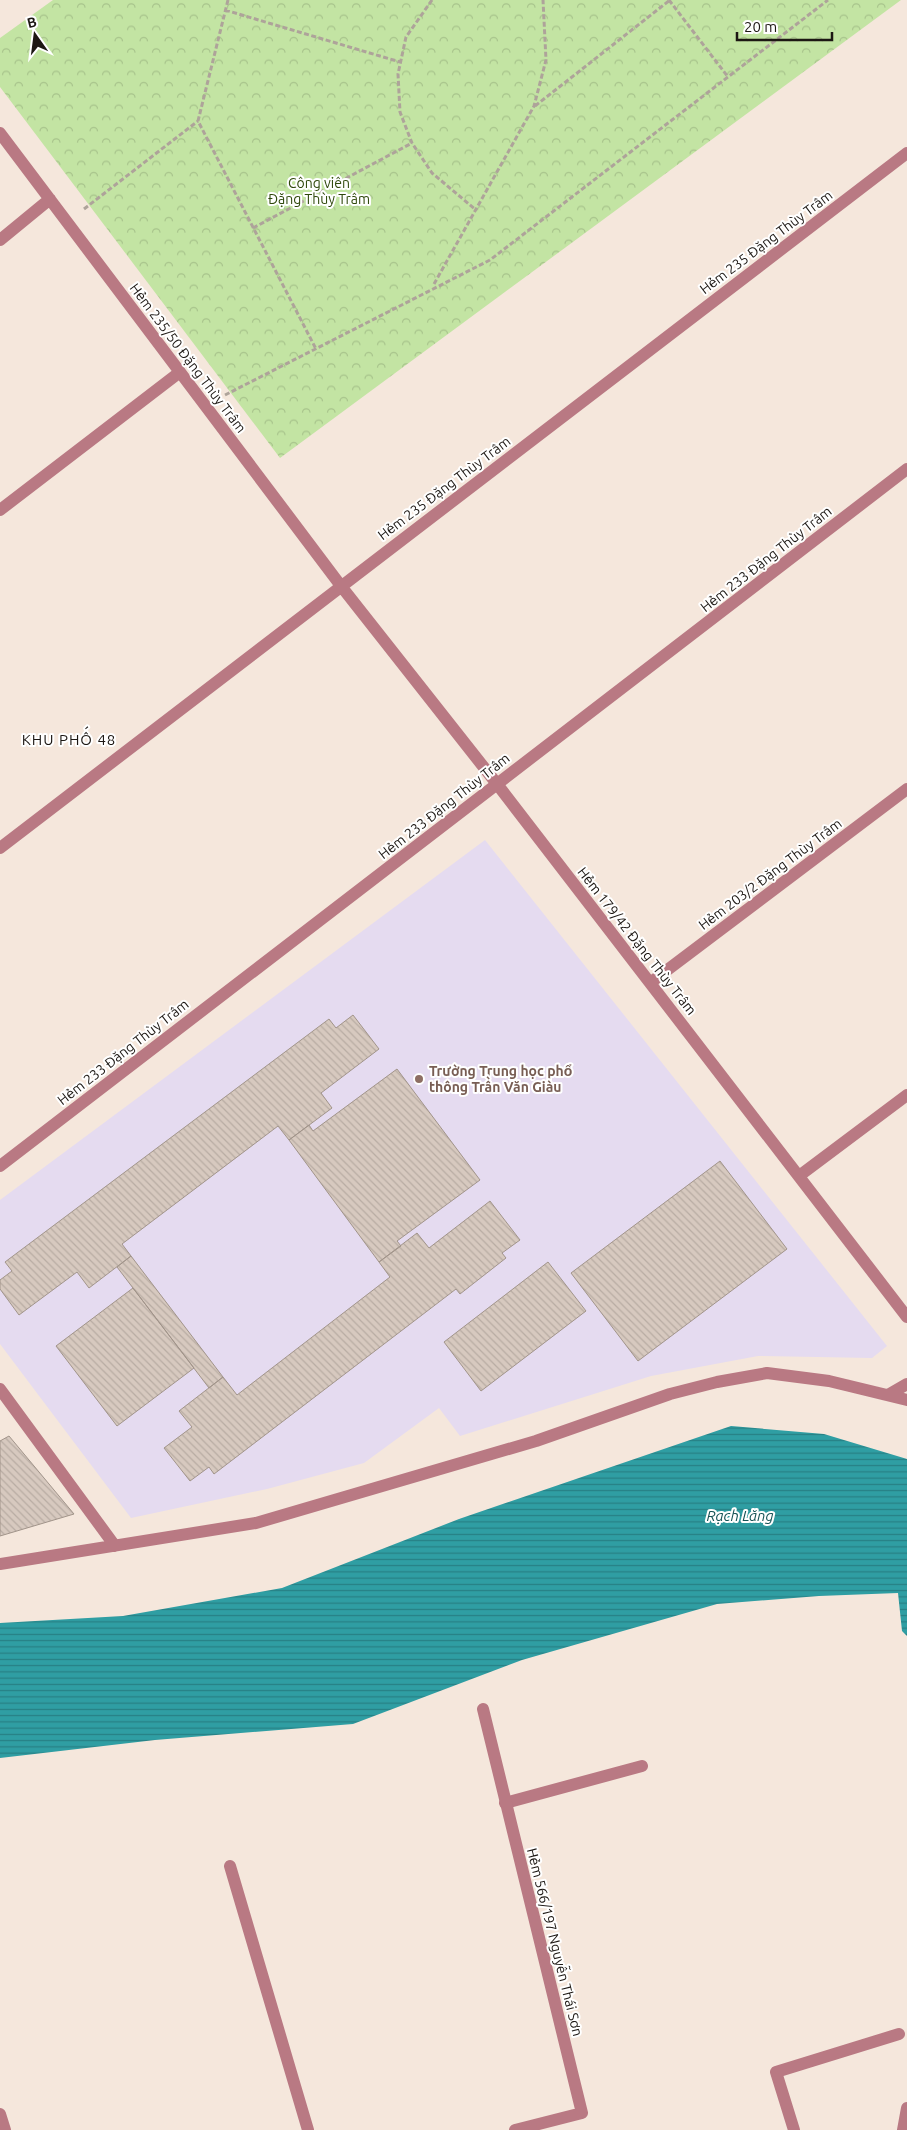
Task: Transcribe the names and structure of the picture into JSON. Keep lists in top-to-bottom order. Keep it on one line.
{"streets":{"street":["Hẻm 235 Đặng Thùy Trâm","Hẻm 235/50 Đặng Thùy Trâm","Hẻm 233 Đặng Thùy Trâm","Hẻm 203/2 Đặng Thùy Trâm","Hẻm 179/42 Đặng Thùy Trâm","Hẻm 566/197 Nguyễn Thái Sơn"]},"crossings":[["Hẻm 235 Đặng Thùy Trâm","Hẻm 235/50 Đặng Thùy Trâm"],["Hẻm 235 Đặng Thùy Trâm","Hẻm 179/42 Đặng Thùy Trâm"],["Hẻm 235/50 Đặng Thùy Trâm","Hẻm 179/42 Đặng Thùy Trâm"],["Hẻm 233 Đặng Thùy Trâm","Hẻm 179/42 Đặng Thùy Trâm"],["Hẻm 203/2 Đặng Thùy Trâm","Hẻm 179/42 Đặng Thùy Trâm"]],"districts":["KHU PHỐ 48"],"water":["Rạch Lăng"],"parks":["Công viên Đặng Thùy Trâm"],"places":["Trường Trung học phổ thông Trần Văn Giàu"],"scale_bar":"20 m","north":"top"}
